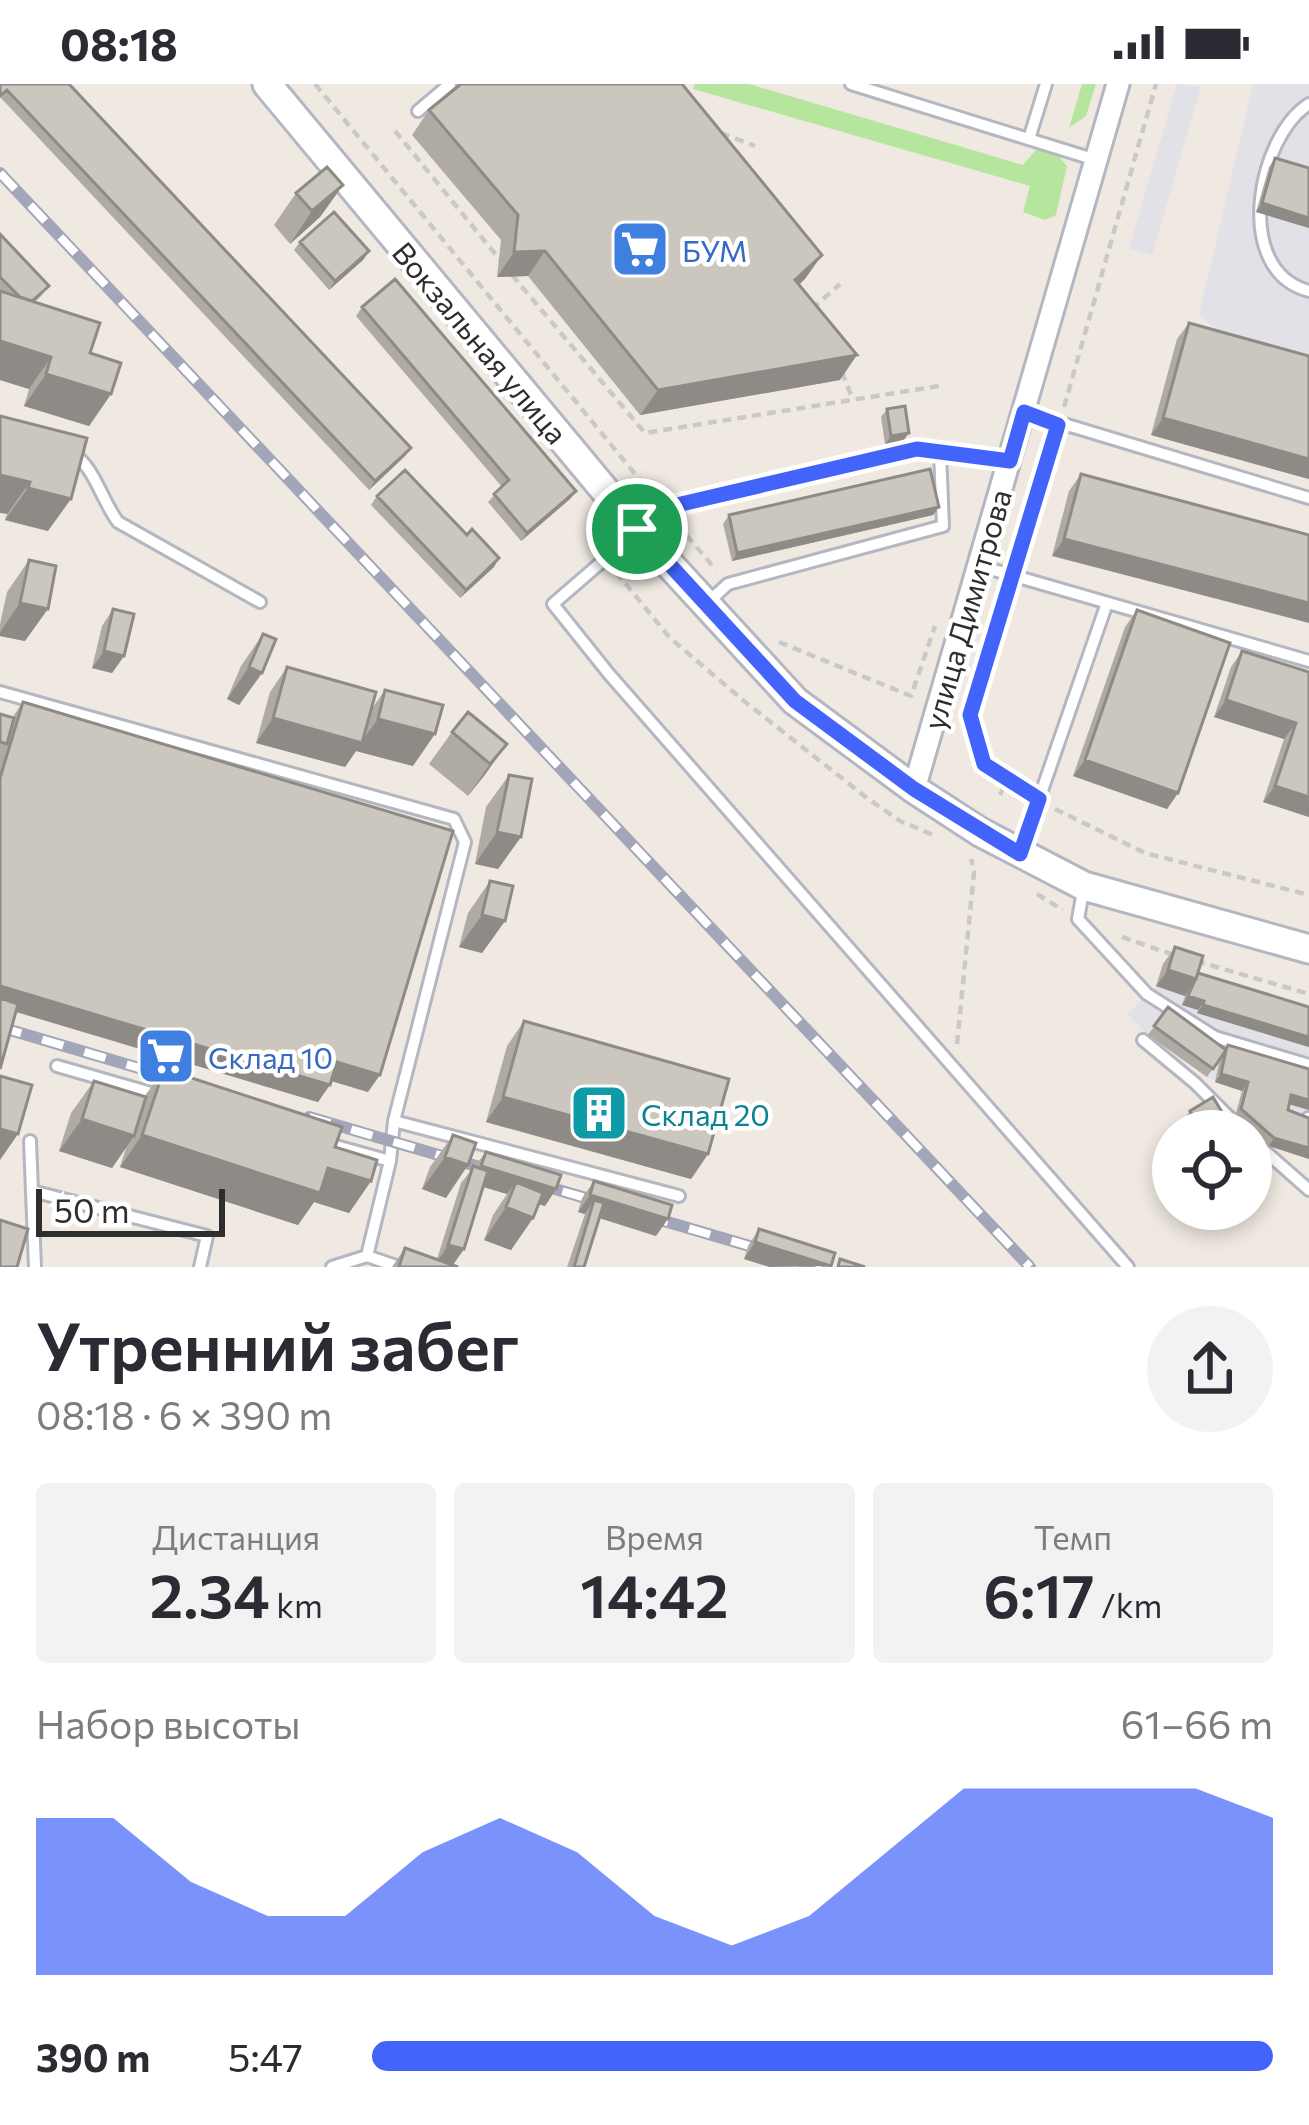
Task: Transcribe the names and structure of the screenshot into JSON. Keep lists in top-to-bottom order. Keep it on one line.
{"streets":{"street":["Вокзальная улица","улица Димитрова"]},"crossings":[["Вокзальная улица","улица Димитрова"]],"places":{"supermarket":["БУМ","Склад 10"],"building":["Склад 20"]},"scale_bar":"50 m","page":{"status":"08:18","scale":"50 m","heading":["Утренний забег","08:18 · 6 × 390 m"],"stats":[["Дистанция","2.34 km"],["Время","14:42"],["Темп","6:17 /km"]],"chart":["Набор высоты","61–66 m"],"list":[{"name":"390 m","note":"5:47"}]}}
